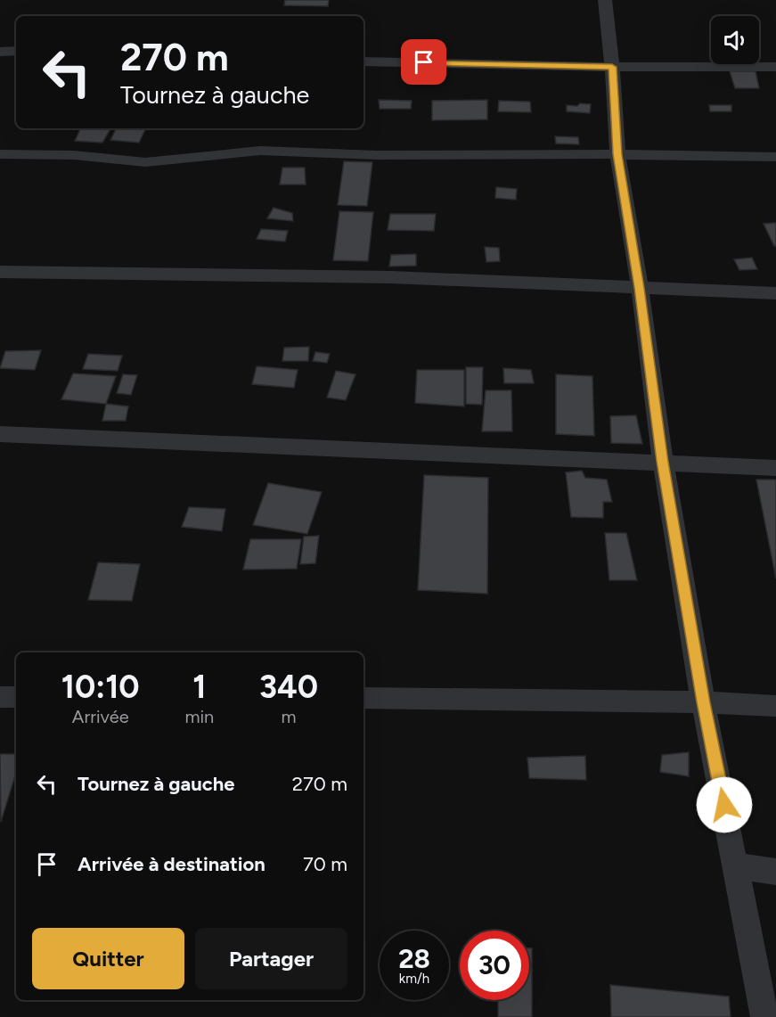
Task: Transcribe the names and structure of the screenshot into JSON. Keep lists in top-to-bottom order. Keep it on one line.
{"page":{"turn":["270 m","Tournez à gauche"],"eta":["10:10","Arrivée","1","min","340","m"],"list":[{"name":"Tournez à gauche","value":"270 m"},{"name":"Arrivée à destination","value":"70 m"}],"buttons":["Quitter","Partager"],"speed":"28 km/h","limit":"30"}}
